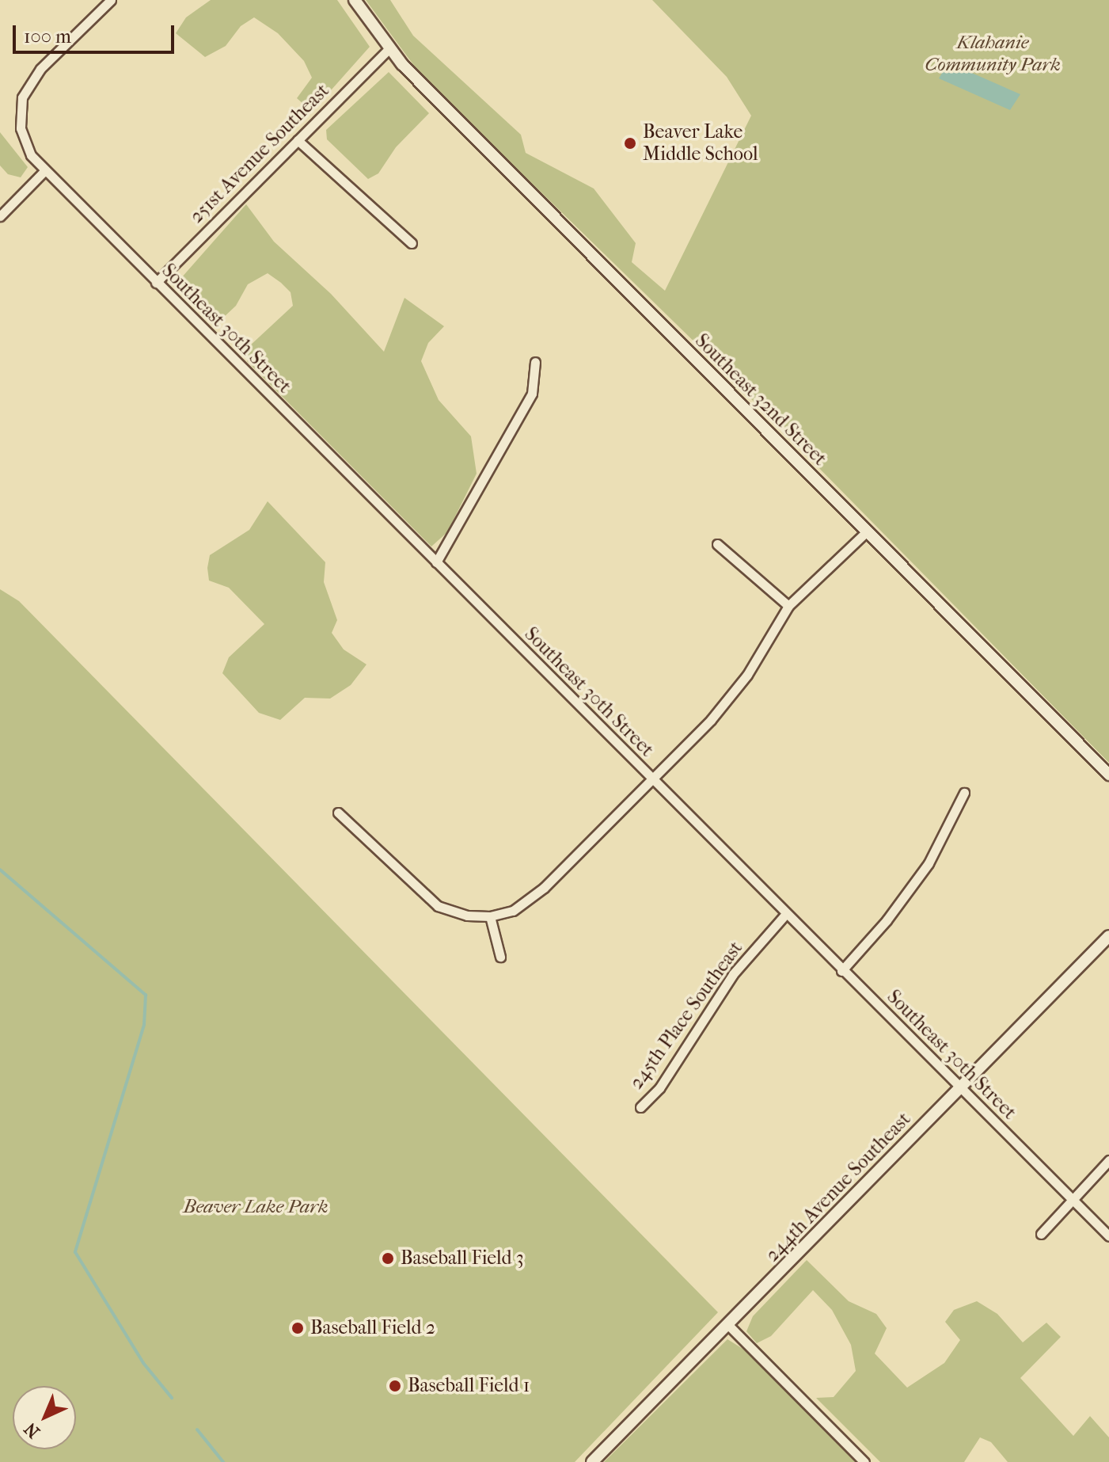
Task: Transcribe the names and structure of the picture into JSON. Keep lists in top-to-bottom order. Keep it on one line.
{"streets":{"street":["251st Avenue Southeast","Southeast 30th Street","Southeast 32nd Street","245th Place Southeast","244th Avenue Southeast"]},"crossings":[["251st Avenue Southeast","Southeast 30th Street"],["251st Avenue Southeast","Southeast 32nd Street"],["Southeast 30th Street","245th Place Southeast"],["Southeast 30th Street","244th Avenue Southeast"]],"parks":["Klahanie Community Park","Beaver Lake Park"],"places":["Beaver Lake Middle School","Baseball Field 3","Baseball Field 2","Baseball Field 1"],"scale_bar":"100 m","north":"bottom left"}
